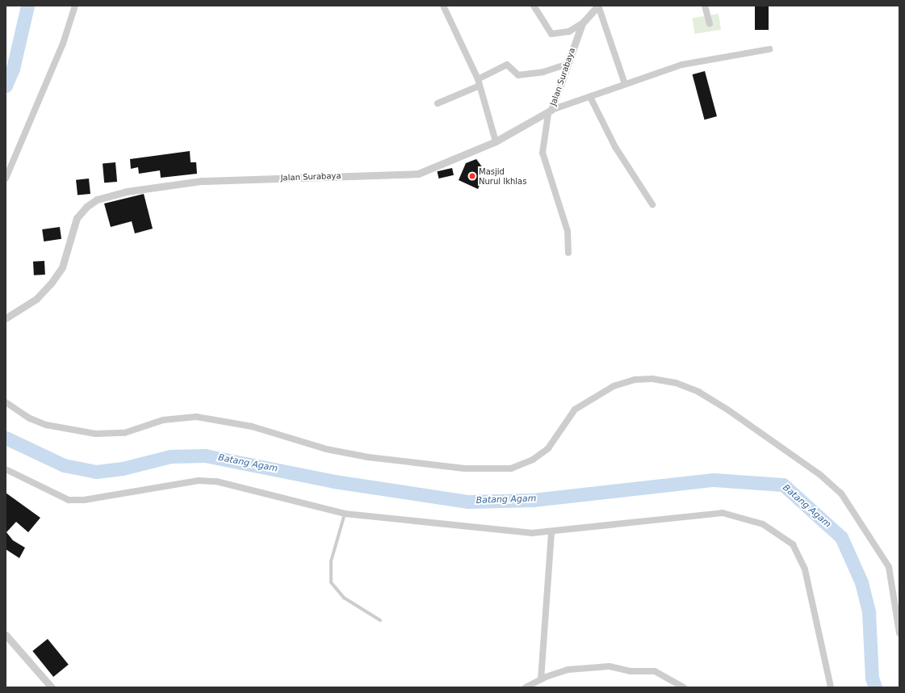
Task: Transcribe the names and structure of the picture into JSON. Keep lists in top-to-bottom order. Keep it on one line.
{"streets":{"street":["Jalan Surabaya"]},"water":["Batang Agam"],"places":["Masjid Nurul Ikhlas"]}
